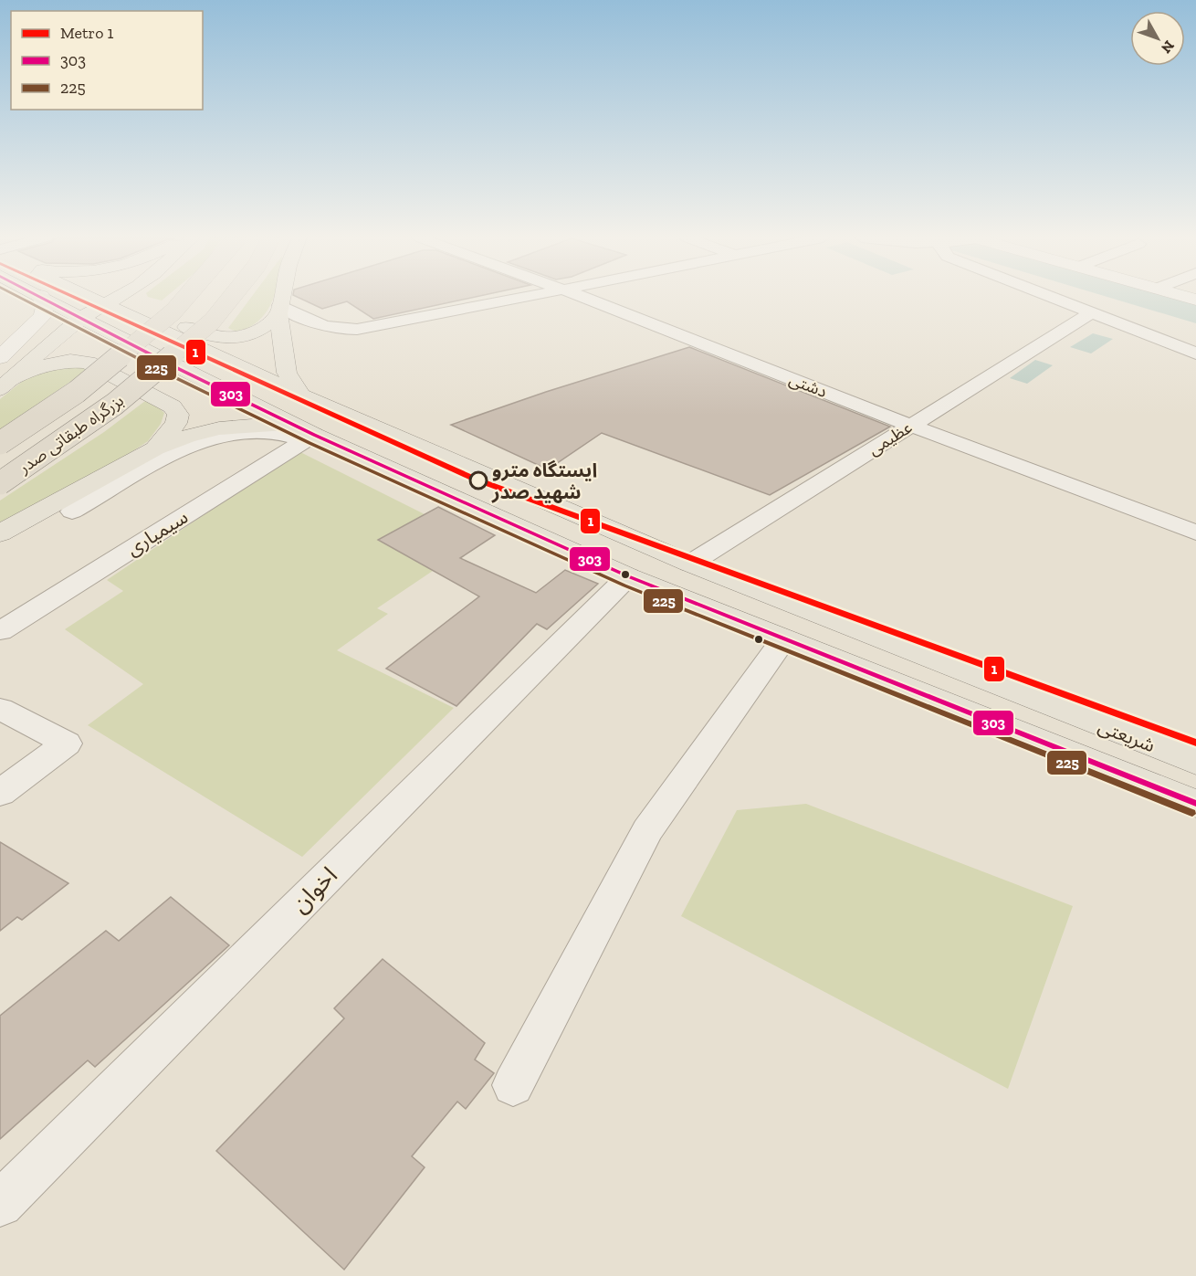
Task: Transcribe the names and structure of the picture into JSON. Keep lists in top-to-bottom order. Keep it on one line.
{"streets":{"highway":["بزرگراه طبقاتی صدر"],"main road":["شریعتی"],"street":["دشتی","عظیمی","سیمیاری","اخوان"]},"crossings":[["دشتی","عظیمی"],["عظیمی","شریعتی"],["سیمیاری","شریعتی"],["شریعتی","اخوان"]],"places":["ایستگاه مترو شهید صدر"],"lines":["metro line 1","transit line 303","transit line 225"],"legend":["Metro 1","303","225"],"north":"bottom right"}
